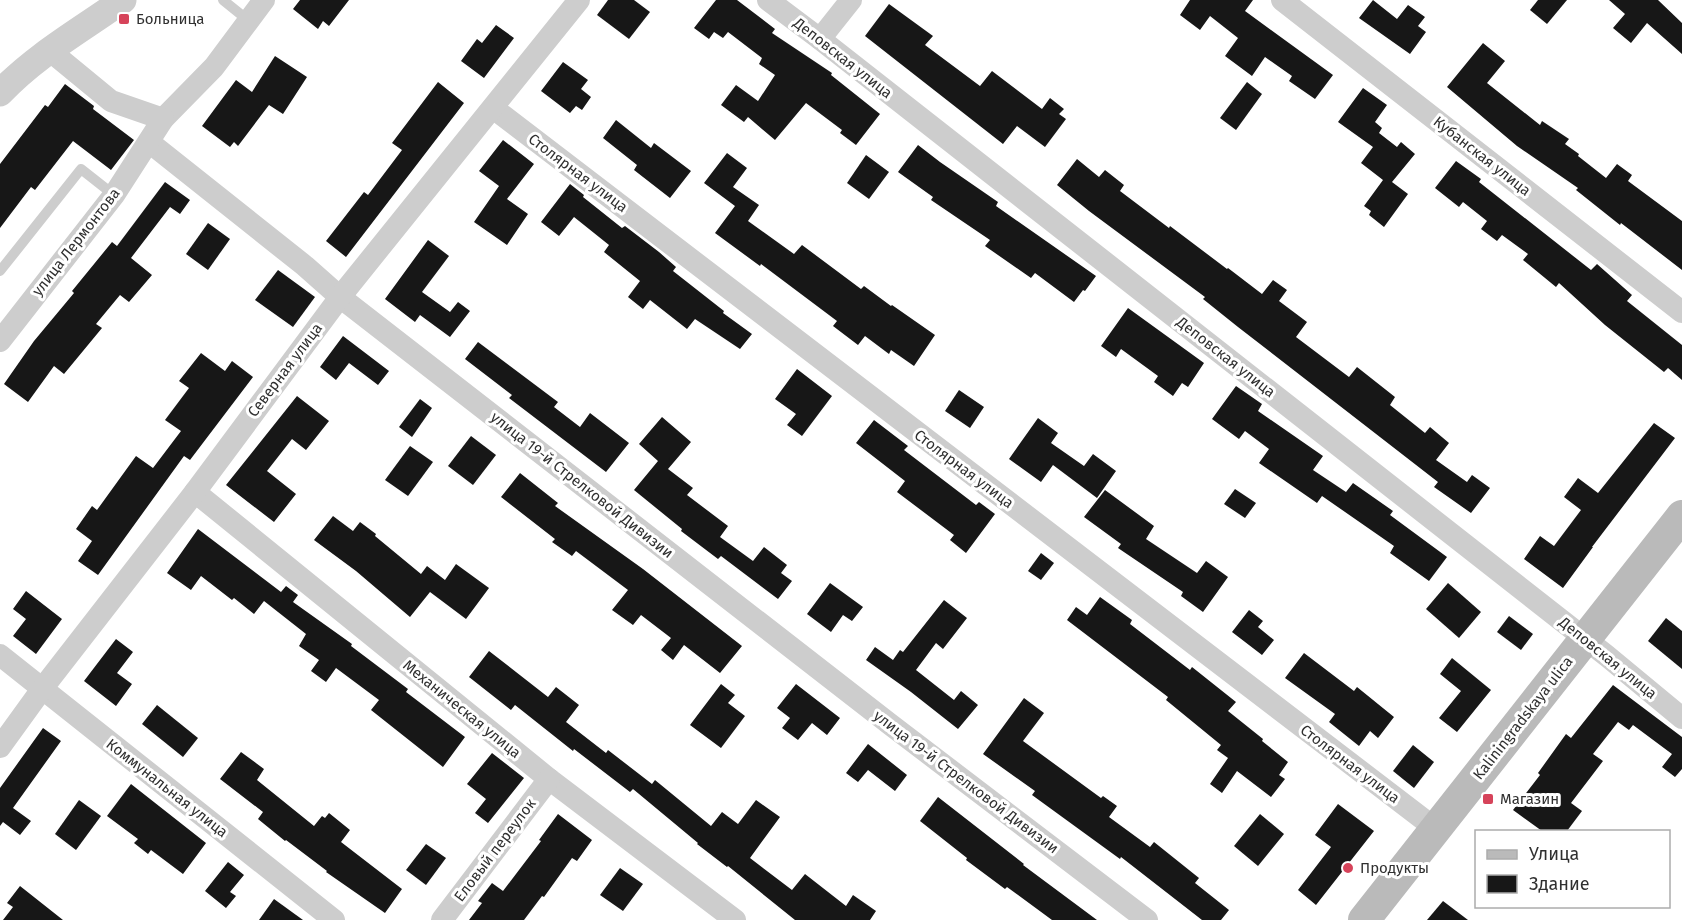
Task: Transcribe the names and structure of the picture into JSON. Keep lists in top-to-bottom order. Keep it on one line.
{"streets":{"main road":["Kaliningradskaya ulica"],"street":["Деповская улица","Кубанская улица","Столярная улица","улица Лермонтова","Северная улица","улица 19-й Стрелковой Дивизии","Механическая улица","Коммунальная улица","Еловый переулок"]},"crossings":[["Деповская улица","Kaliningradskaya ulica"],["Столярная улица","Северная улица"],["Столярная улица","Kaliningradskaya ulica"],["улица Лермонтова","улица 19-й Стрелковой Дивизии"],["Северная улица","улица 19-й Стрелковой Дивизии"],["Северная улица","Механическая улица"],["Северная улица","Коммунальная улица"],["Механическая улица","Еловый переулок"]],"places":{"transit":["Больница","Магазин"],"other":["Продукты"]},"legend":["Улица","Здание"]}
